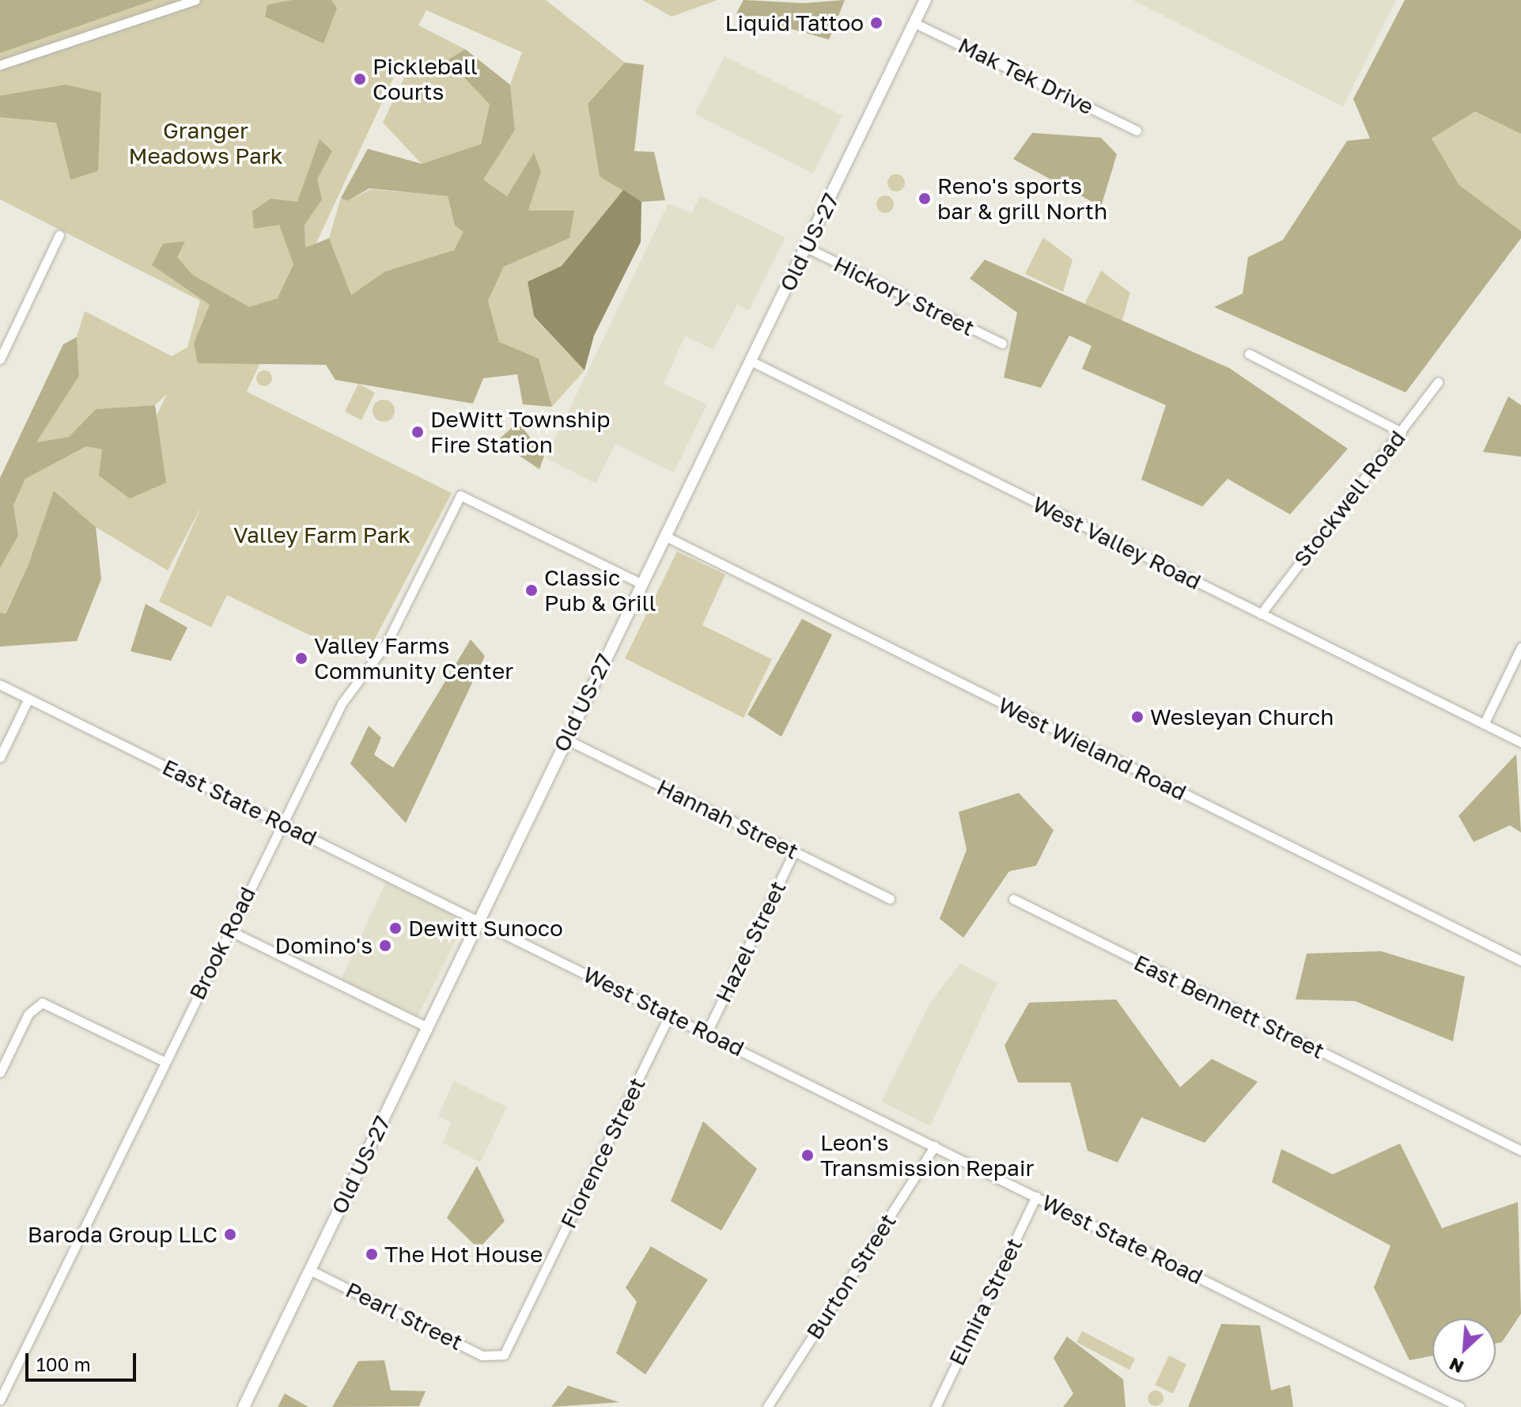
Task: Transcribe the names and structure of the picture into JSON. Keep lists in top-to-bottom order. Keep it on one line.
{"streets":{"main road":["Old US-27"],"street":["Mak Tek Drive","Hickory Street","Stockwell Road","West Valley Road","West Wieland Road","East State Road","Hannah Street","Hazel Street","Brook Road","East Bennett Street","West State Road","Florence Street","Burton Street","Elmira Street","Pearl Street"]},"crossings":[["Mak Tek Drive","Old US-27"],["Old US-27","Hickory Street"],["Old US-27","West Valley Road"],["Old US-27","West Wieland Road"],["Old US-27","East State Road"],["Old US-27","Hannah Street"],["Old US-27","Brook Road"],["Old US-27","West State Road"],["Old US-27","Pearl Street"],["Stockwell Road","West Valley Road"],["East State Road","Brook Road"],["East State Road","West State Road"],["Hannah Street","Hazel Street"],["Hazel Street","West State Road"],["West State Road","Florence Street"],["West State Road","Burton Street"],["West State Road","Elmira Street"],["Florence Street","Pearl Street"]],"parks":["Granger Meadows Park","Valley Farm Park"],"places":["Liquid Tattoo","Pickleball Courts","Reno's sports bar & grill North","DeWitt Township Fire Station","Classic Pub & Grill","Valley Farms Community Center","Wesleyan Church","Dewitt Sunoco","Domino's","Leon's Transmission Repair","Baroda Group LLC","The Hot House"],"scale_bar":"100 m","north":"bottom left"}
